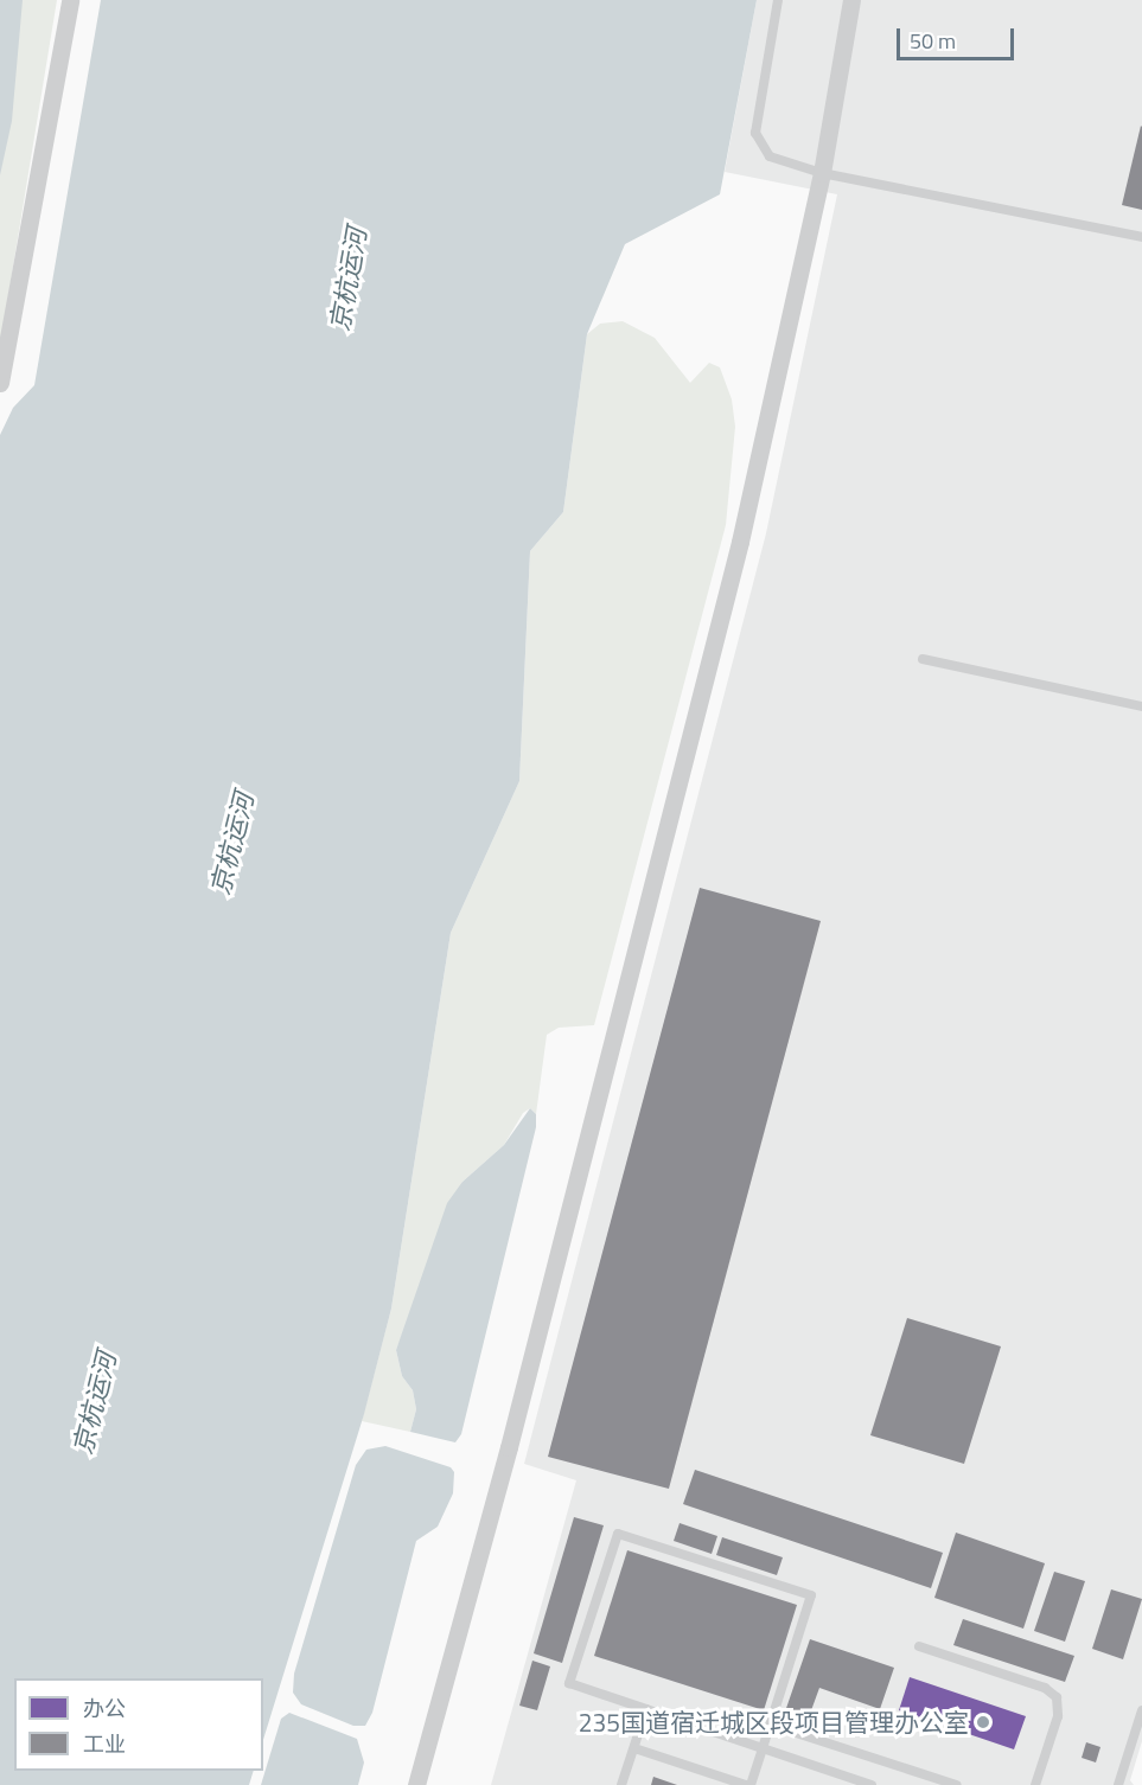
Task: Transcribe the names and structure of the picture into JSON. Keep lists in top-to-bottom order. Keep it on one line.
{"water":["京杭运河"],"places":["235国道宿迁城区段项目管理办公室"],"legend":["办公","工业"],"scale_bar":"50 m"}
